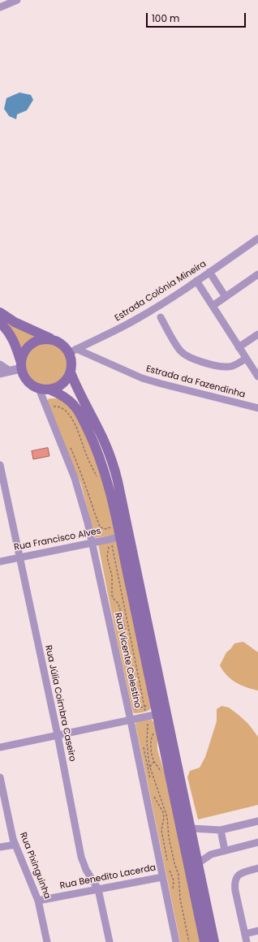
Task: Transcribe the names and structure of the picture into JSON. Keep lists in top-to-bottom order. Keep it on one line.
{"streets":{"street":["Estrada Colônia Mineira","Estrada da Fazendinha","Rua Francisco Alves","Rua Vicente Celestino","Rua Júlia Coimbra Caseiro","Rua Pixinguinha","Rua Benedito Lacerda"]},"crossings":[["Estrada Colônia Mineira","Estrada da Fazendinha"],["Estrada Colônia Mineira","Rua Vicente Celestino"],["Estrada da Fazendinha","Rua Vicente Celestino"],["Rua Francisco Alves","Rua Vicente Celestino"],["Rua Francisco Alves","Rua Júlia Coimbra Caseiro"],["Rua Vicente Celestino","Rua Benedito Lacerda"],["Rua Júlia Coimbra Caseiro","Rua Benedito Lacerda"],["Rua Pixinguinha","Rua Benedito Lacerda"]],"scale_bar":"100 m"}
